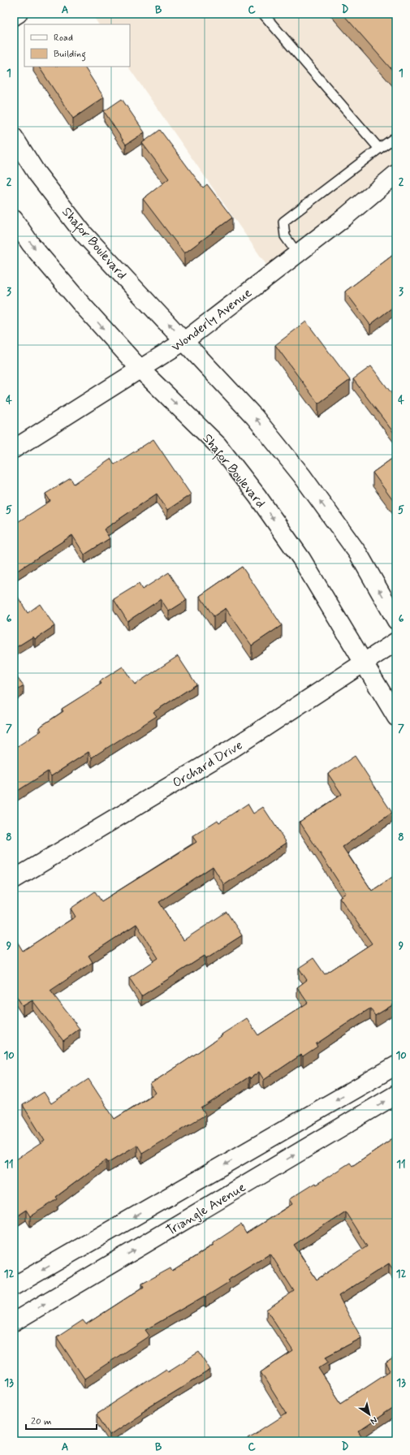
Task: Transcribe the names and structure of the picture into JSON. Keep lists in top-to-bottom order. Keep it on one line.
{"streets":{"street":["Shafor Boulevard","Wonderly Avenue","Orchard Drive","Triangle Avenue"]},"crossings":[["Shafor Boulevard","Wonderly Avenue"],["Shafor Boulevard","Orchard Drive"]],"legend":["Road","Building"],"scale_bar":"20 m","north":"bottom right","grid":{"columns":["A","B","C","D"],"rows":["1","2","3","4","5","6","7","8","9","10","11","12","13"]}}
